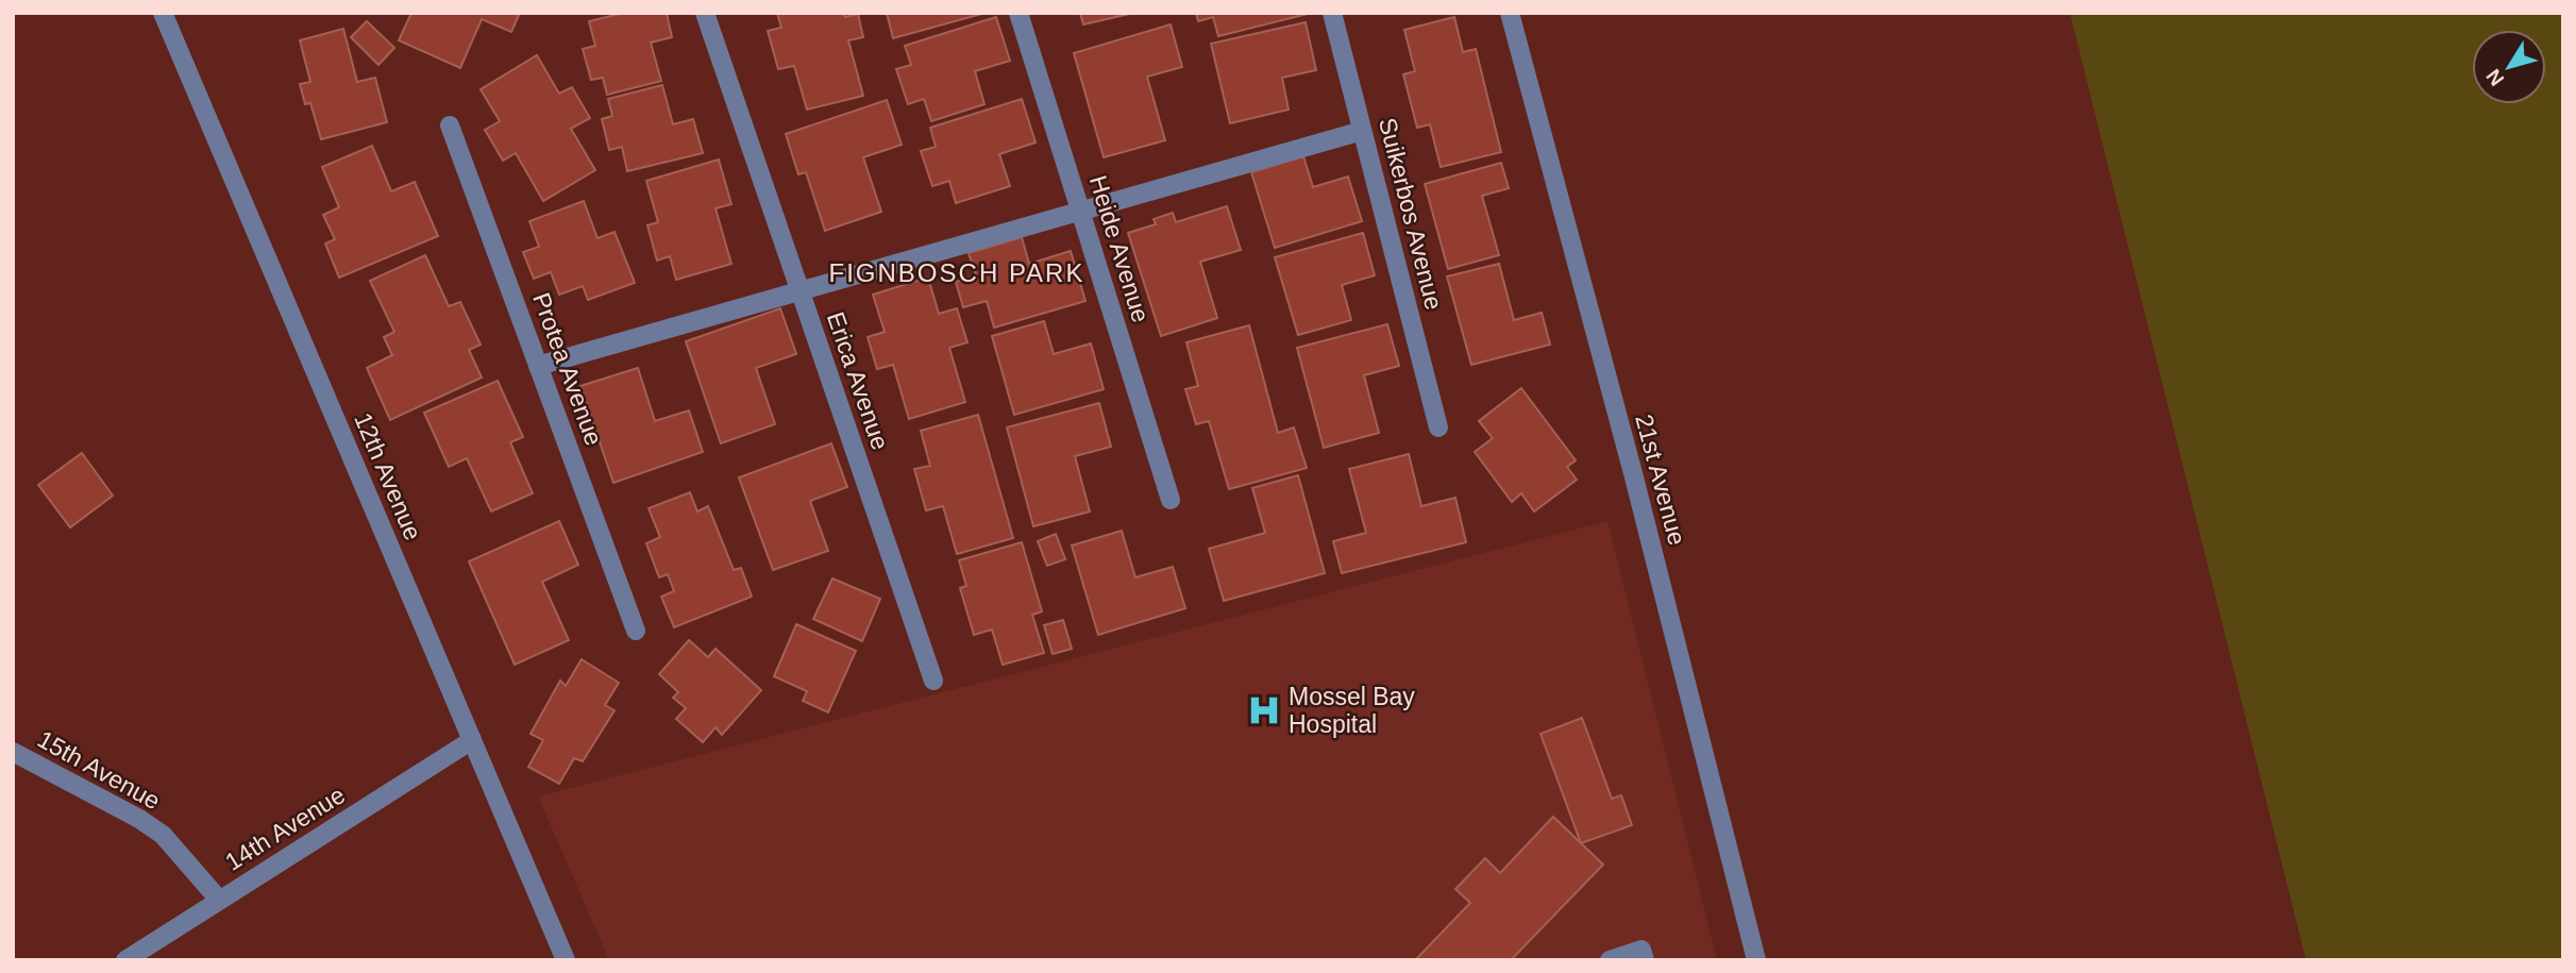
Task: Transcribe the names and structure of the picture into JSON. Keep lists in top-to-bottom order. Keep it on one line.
{"streets":{"street":["Suikerbos Avenue","Heide Avenue","Protea Avenue","Erica Avenue","12th Avenue","21st Avenue","15th Avenue","14th Avenue"]},"crossings":[["12th Avenue","14th Avenue"],["15th Avenue","14th Avenue"]],"districts":["FIGNBOSCH PARK"],"places":{"hospital":["Mossel Bay Hospital"]},"north":"bottom left"}
